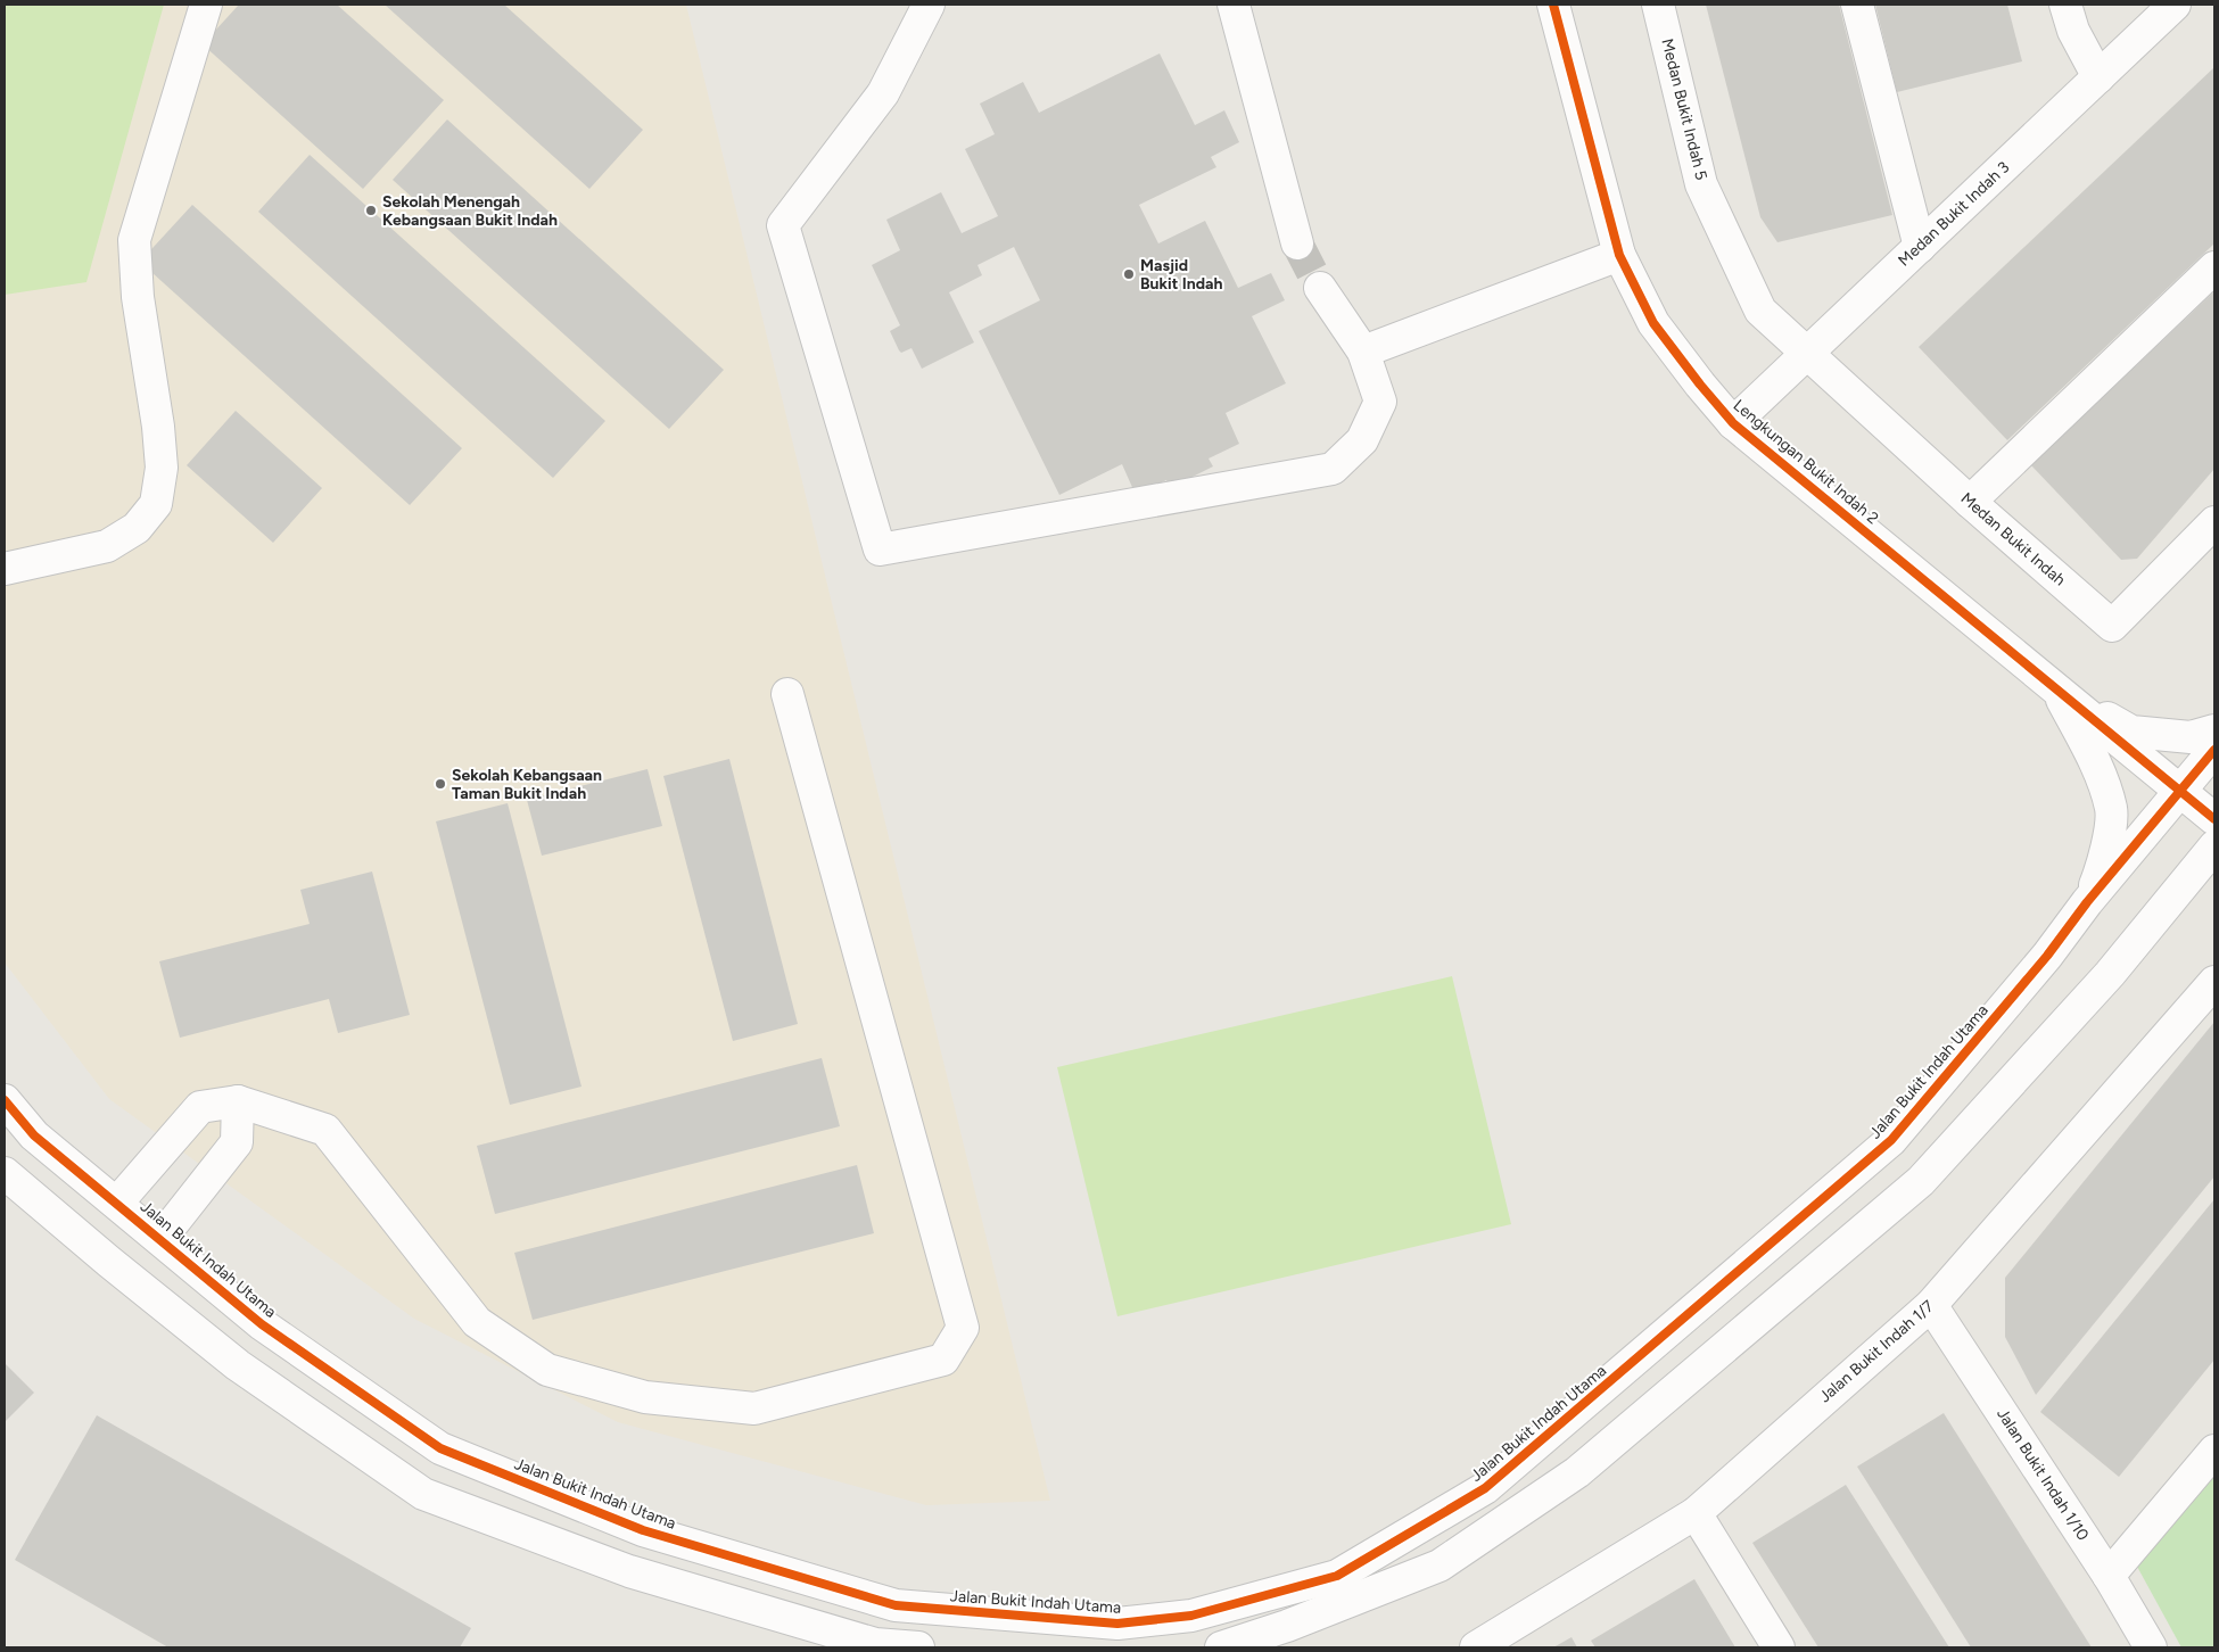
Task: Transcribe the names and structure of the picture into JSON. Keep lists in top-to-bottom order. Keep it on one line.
{"streets":{"street":["Medan Bukit Indah 5","Medan Bukit Indah 3","Lengkungan Bukit Indah 2","Medan Bukit Indah","Jalan Bukit Indah Utama","Jalan Bukit Indah 1/7","Jalan Bukit Indah 1/10"]},"crossings":[["Medan Bukit Indah 5","Medan Bukit Indah 3"],["Medan Bukit Indah 5","Medan Bukit Indah"],["Medan Bukit Indah 3","Lengkungan Bukit Indah 2"],["Medan Bukit Indah 3","Medan Bukit Indah"],["Lengkungan Bukit Indah 2","Jalan Bukit Indah Utama"],["Jalan Bukit Indah 1/7","Jalan Bukit Indah 1/10"]],"places":["Sekolah Menengah Kebangsaan Bukit Indah","Masjid Bukit Indah","Sekolah Kebangsaan Taman Bukit Indah"]}
